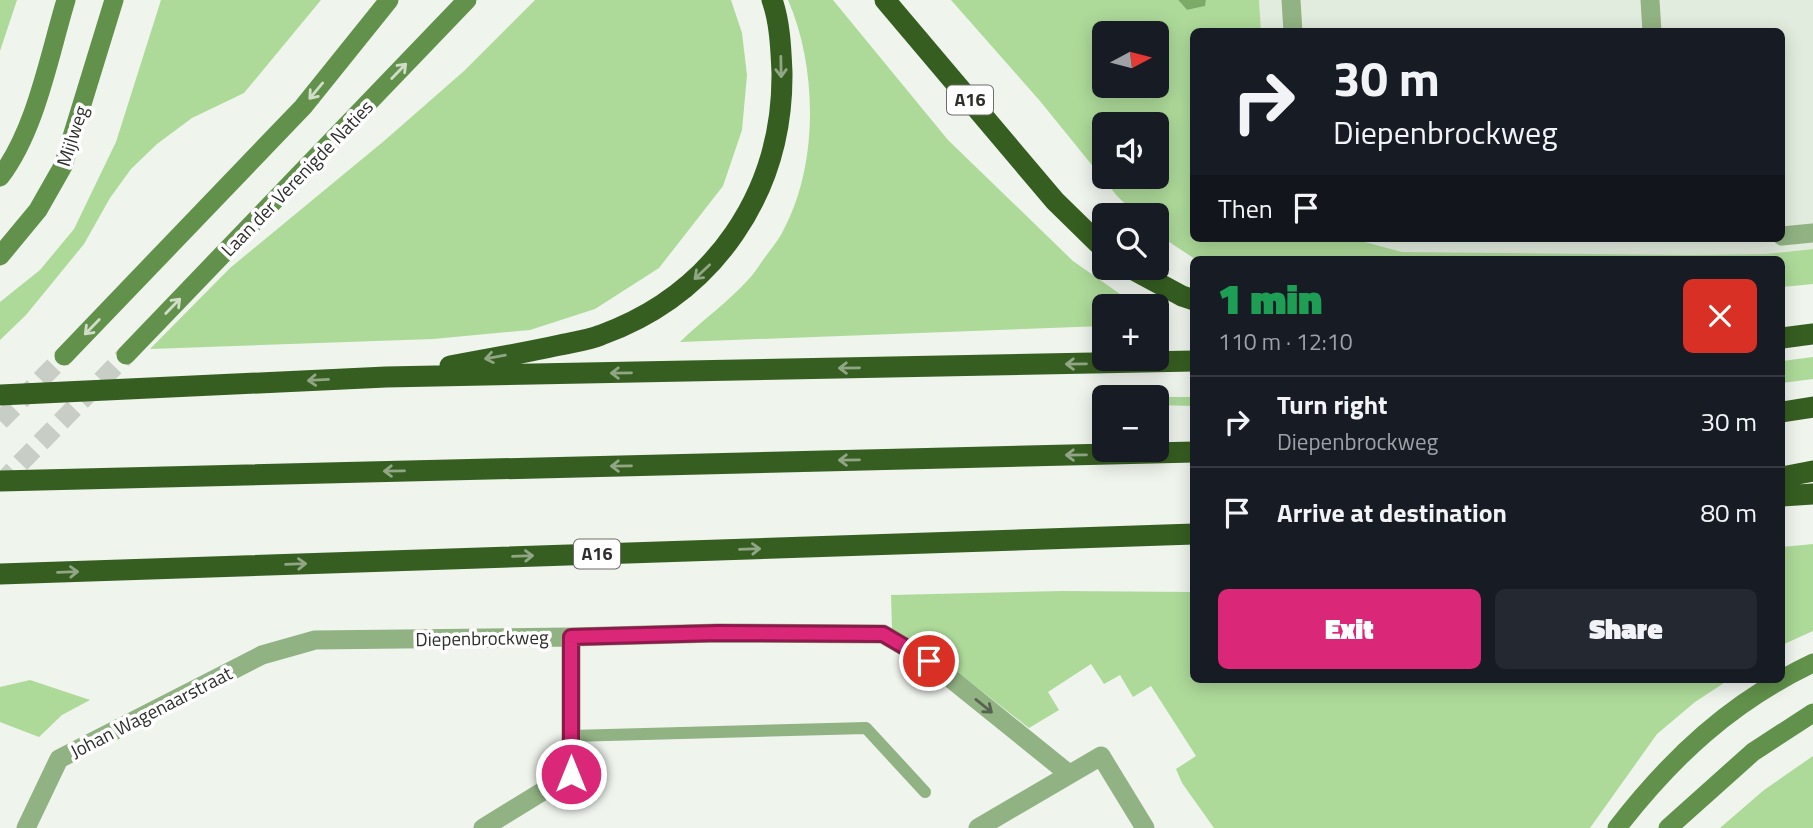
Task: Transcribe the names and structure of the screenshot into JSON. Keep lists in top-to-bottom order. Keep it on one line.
{"streets":{"highway":["A16"],"main road":["Mijlweg","Laan der Verenigde Naties"],"street":["Diepenbrockweg","Johan Wagenaarstraat"]},"crossings":[["Diepenbrockweg","Johan Wagenaarstraat"]],"one_way":["Diepenbrockweg"],"north":"right","page":{"map_buttons":["+","−"],"turn":["30 m","Diepenbrockweg"],"then":"Then","heading":["1 min","110 m · 12:10"],"list":[{"name":"Turn right","note":"Diepenbrockweg","value":"30 m"},{"name":"Arrive at destination","value":"80 m"}],"buttons":["Exit","Share"]}}
